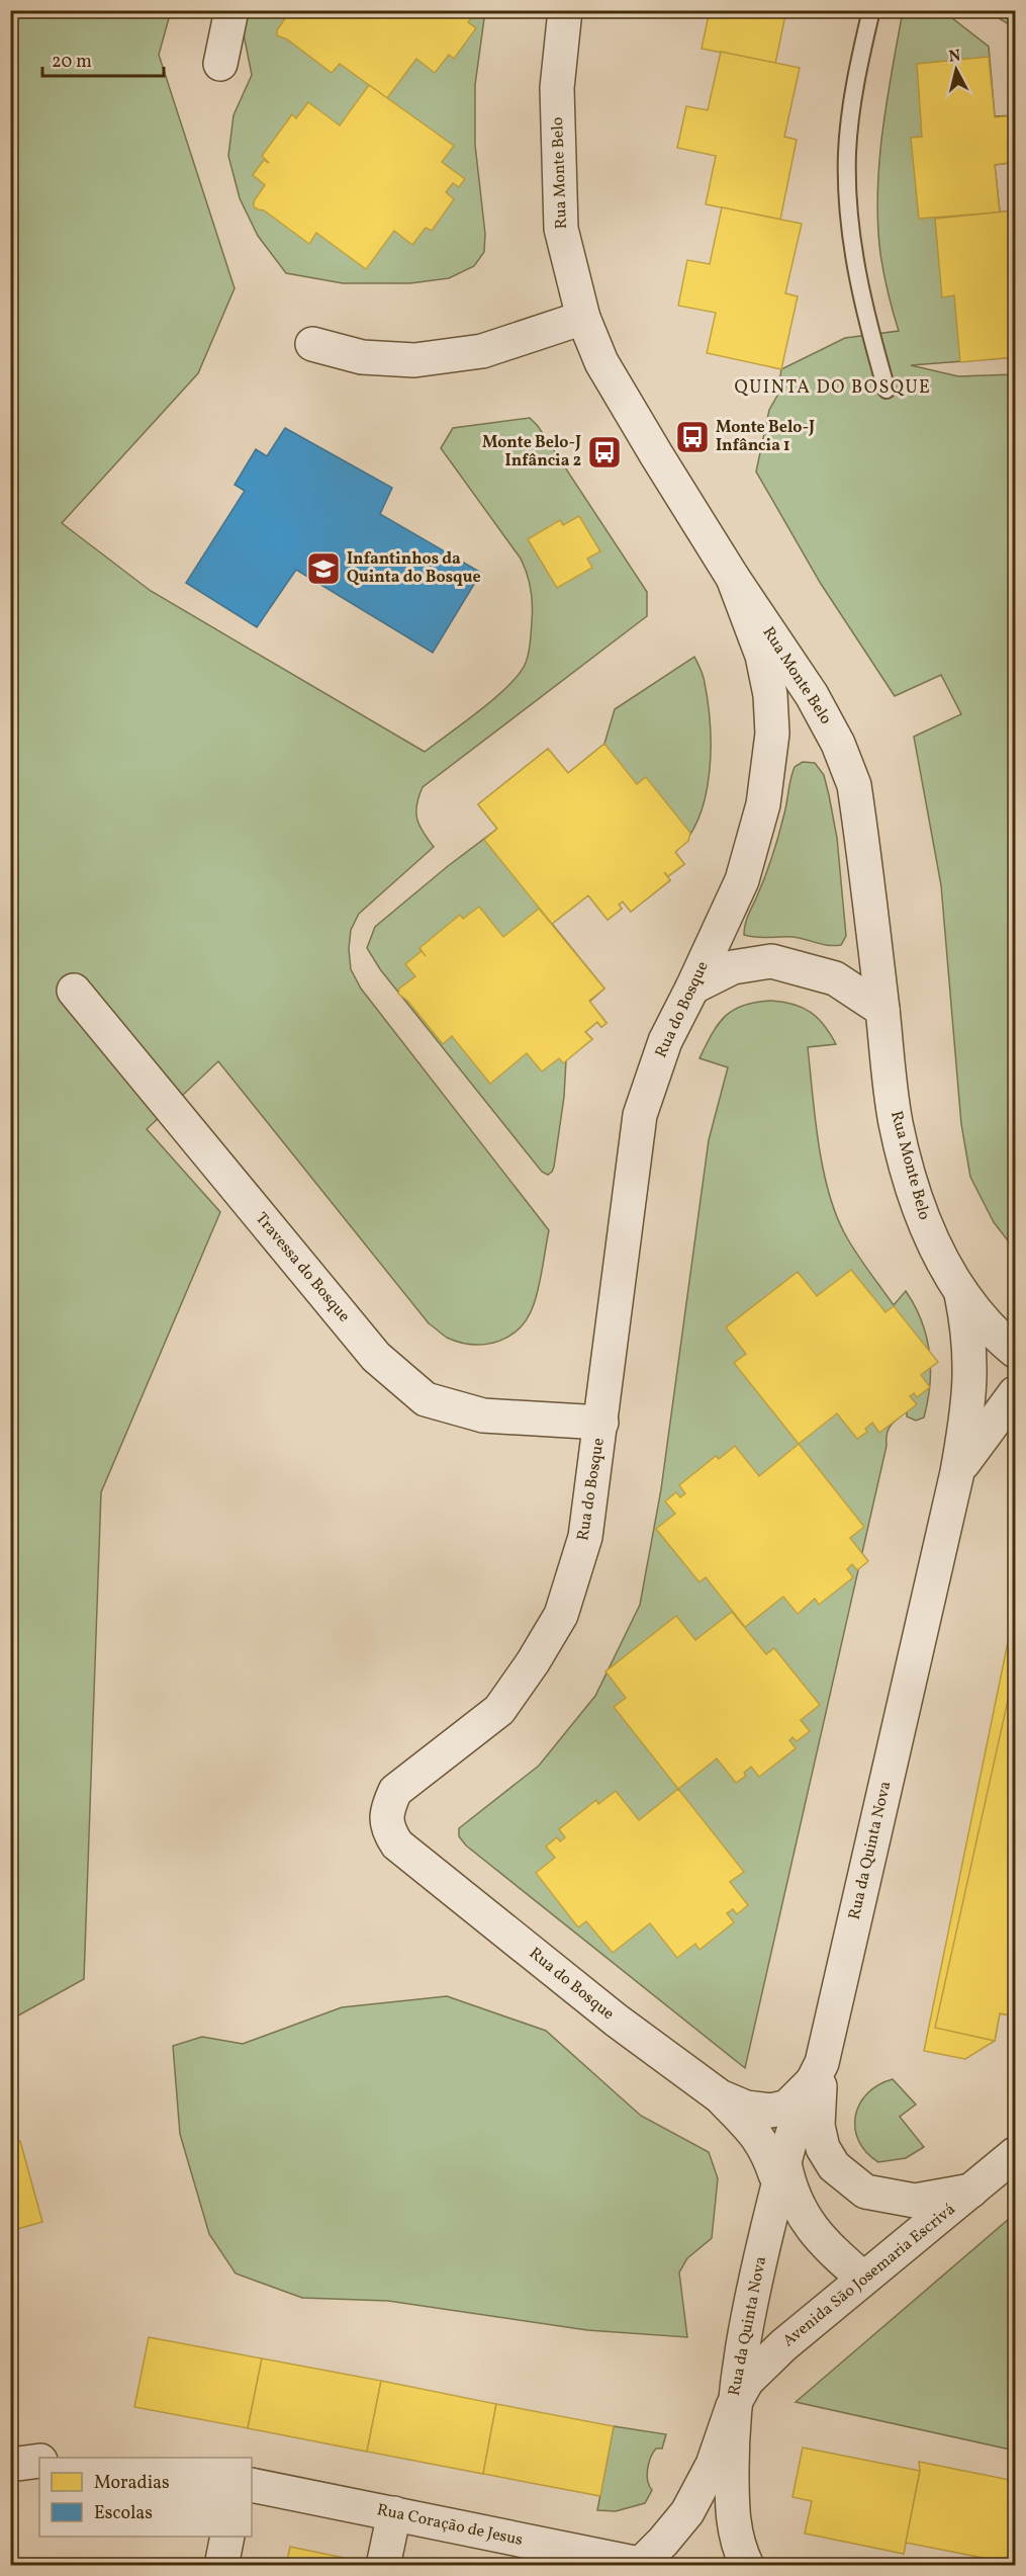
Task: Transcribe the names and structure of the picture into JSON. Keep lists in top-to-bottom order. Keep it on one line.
{"streets":{"street":["Rua Monte Belo","Rua do Bosque","Travessa do Bosque","Rua da Quinta Nova","Avenida São Josemaria Escrivá","Rua Coração de Jesus"]},"crossings":[["Rua Monte Belo","Rua do Bosque"],["Rua Monte Belo","Rua da Quinta Nova"],["Rua do Bosque","Travessa do Bosque"],["Rua do Bosque","Rua da Quinta Nova"],["Rua da Quinta Nova","Avenida São Josemaria Escrivá"],["Avenida São Josemaria Escrivá","Rua Coração de Jesus"]],"districts":["QUINTA DO BOSQUE"],"places":{"bus stop":["Monte Belo-J Infância 1","Monte Belo-J Infância 2"],"school or university":["Infantinhos da Quinta do Bosque"]},"legend":["Moradias","Escolas"],"scale_bar":"20 m","north":"top"}
